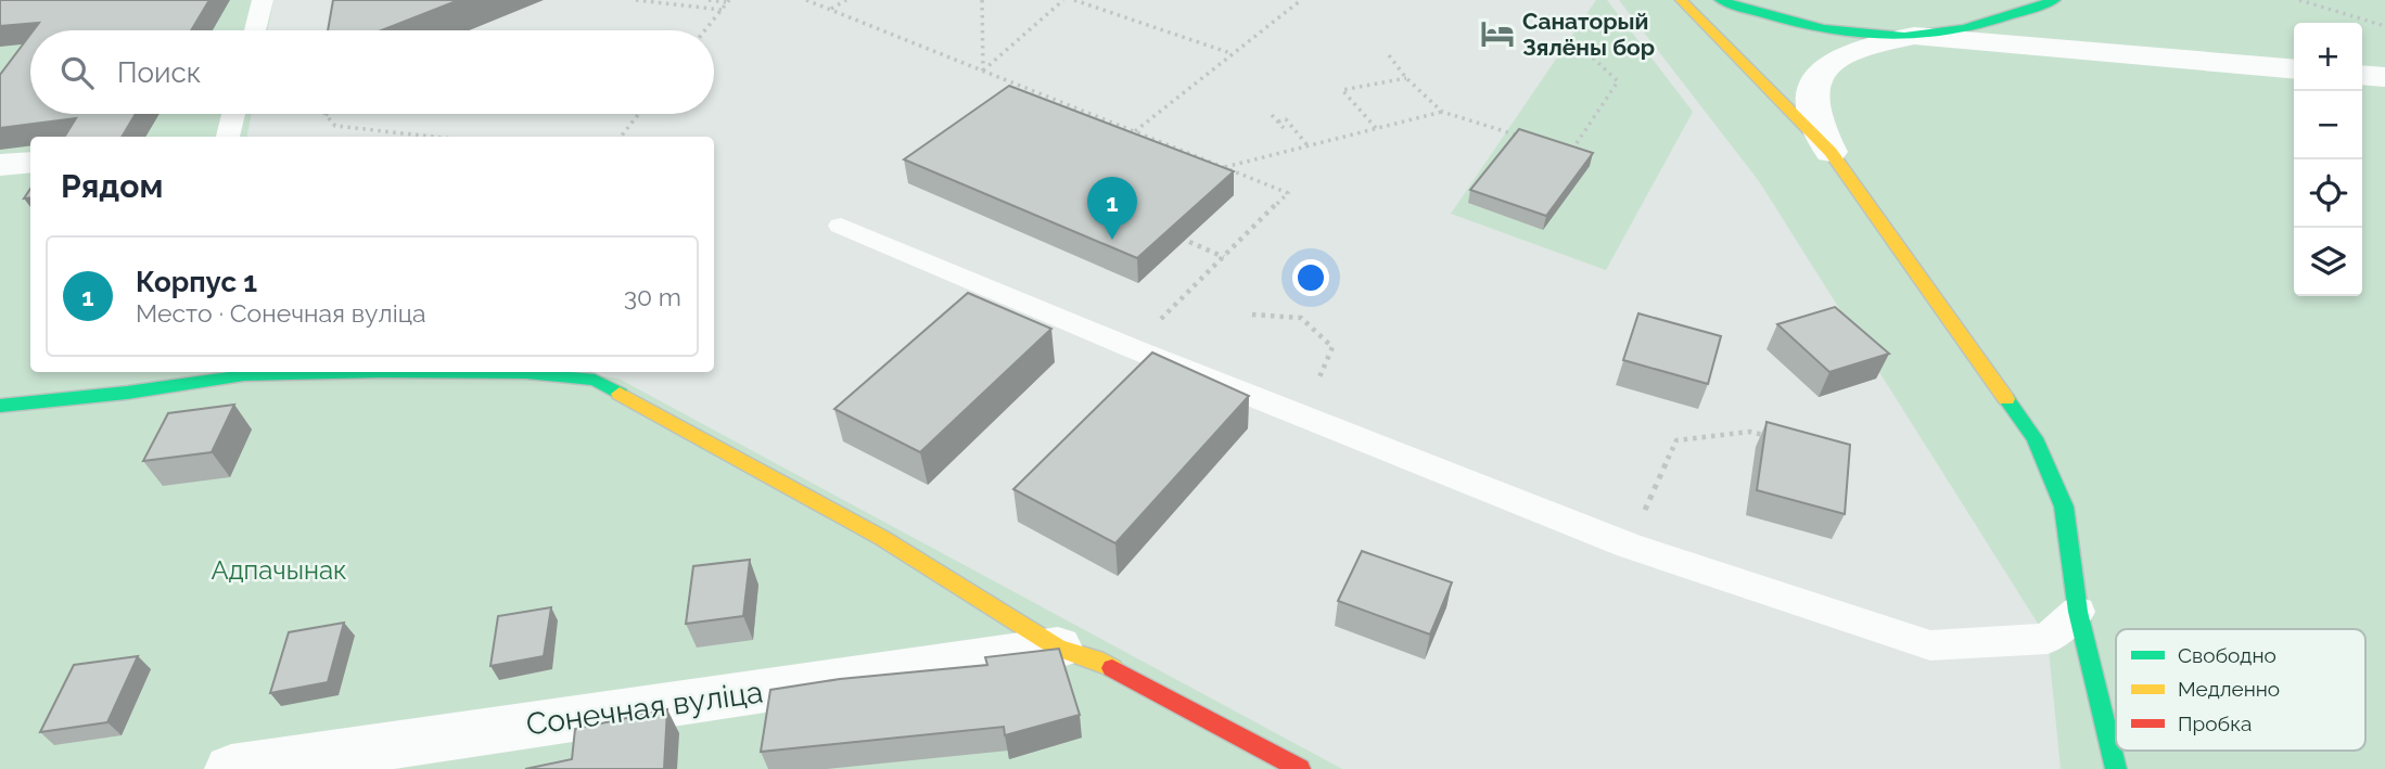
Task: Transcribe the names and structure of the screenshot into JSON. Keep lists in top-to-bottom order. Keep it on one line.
{"streets":{"street":["Сонечная вуліца"]},"parks":["Адпачынак"],"places":{"hotel":["Санаторый Зялёны бор"]},"legend":["Свободно","Медленно","Пробка"],"page":{"map_buttons":["+","−"],"search":"Поиск","heading":"Рядом","pins":"1","list":[{"mark":"1","name":"Корпус 1","note":"Место · Сонечная вуліца","value":"30 m"}]}}
